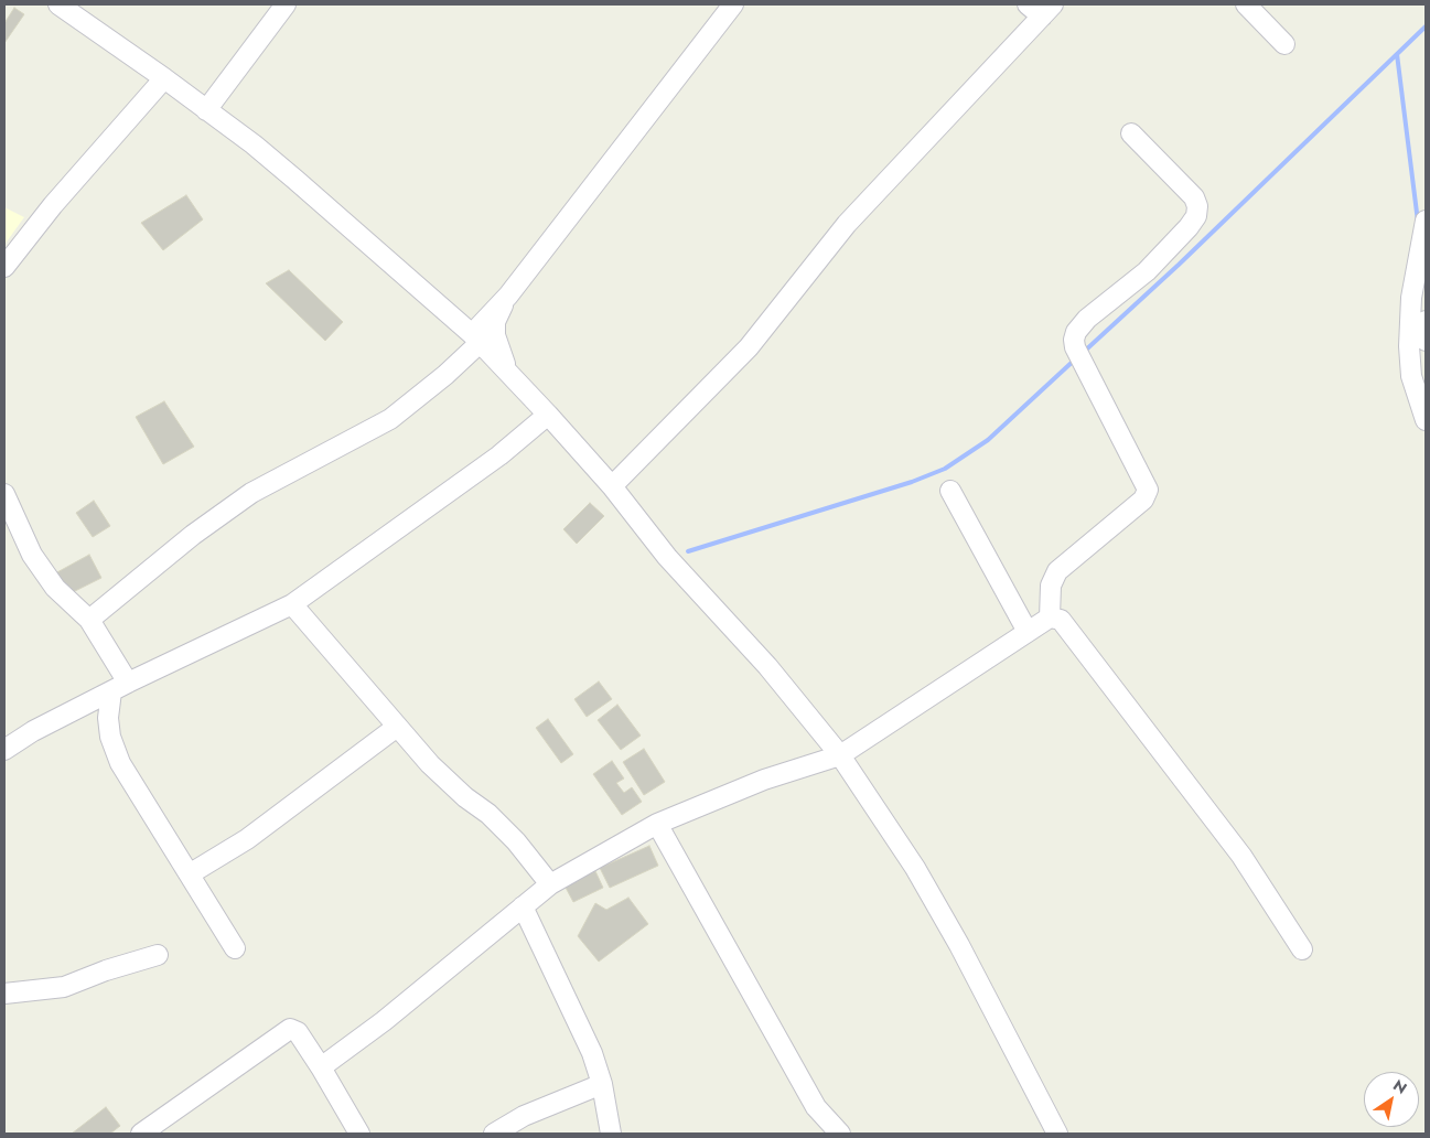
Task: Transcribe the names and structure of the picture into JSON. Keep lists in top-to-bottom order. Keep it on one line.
{"north":"top right"}
